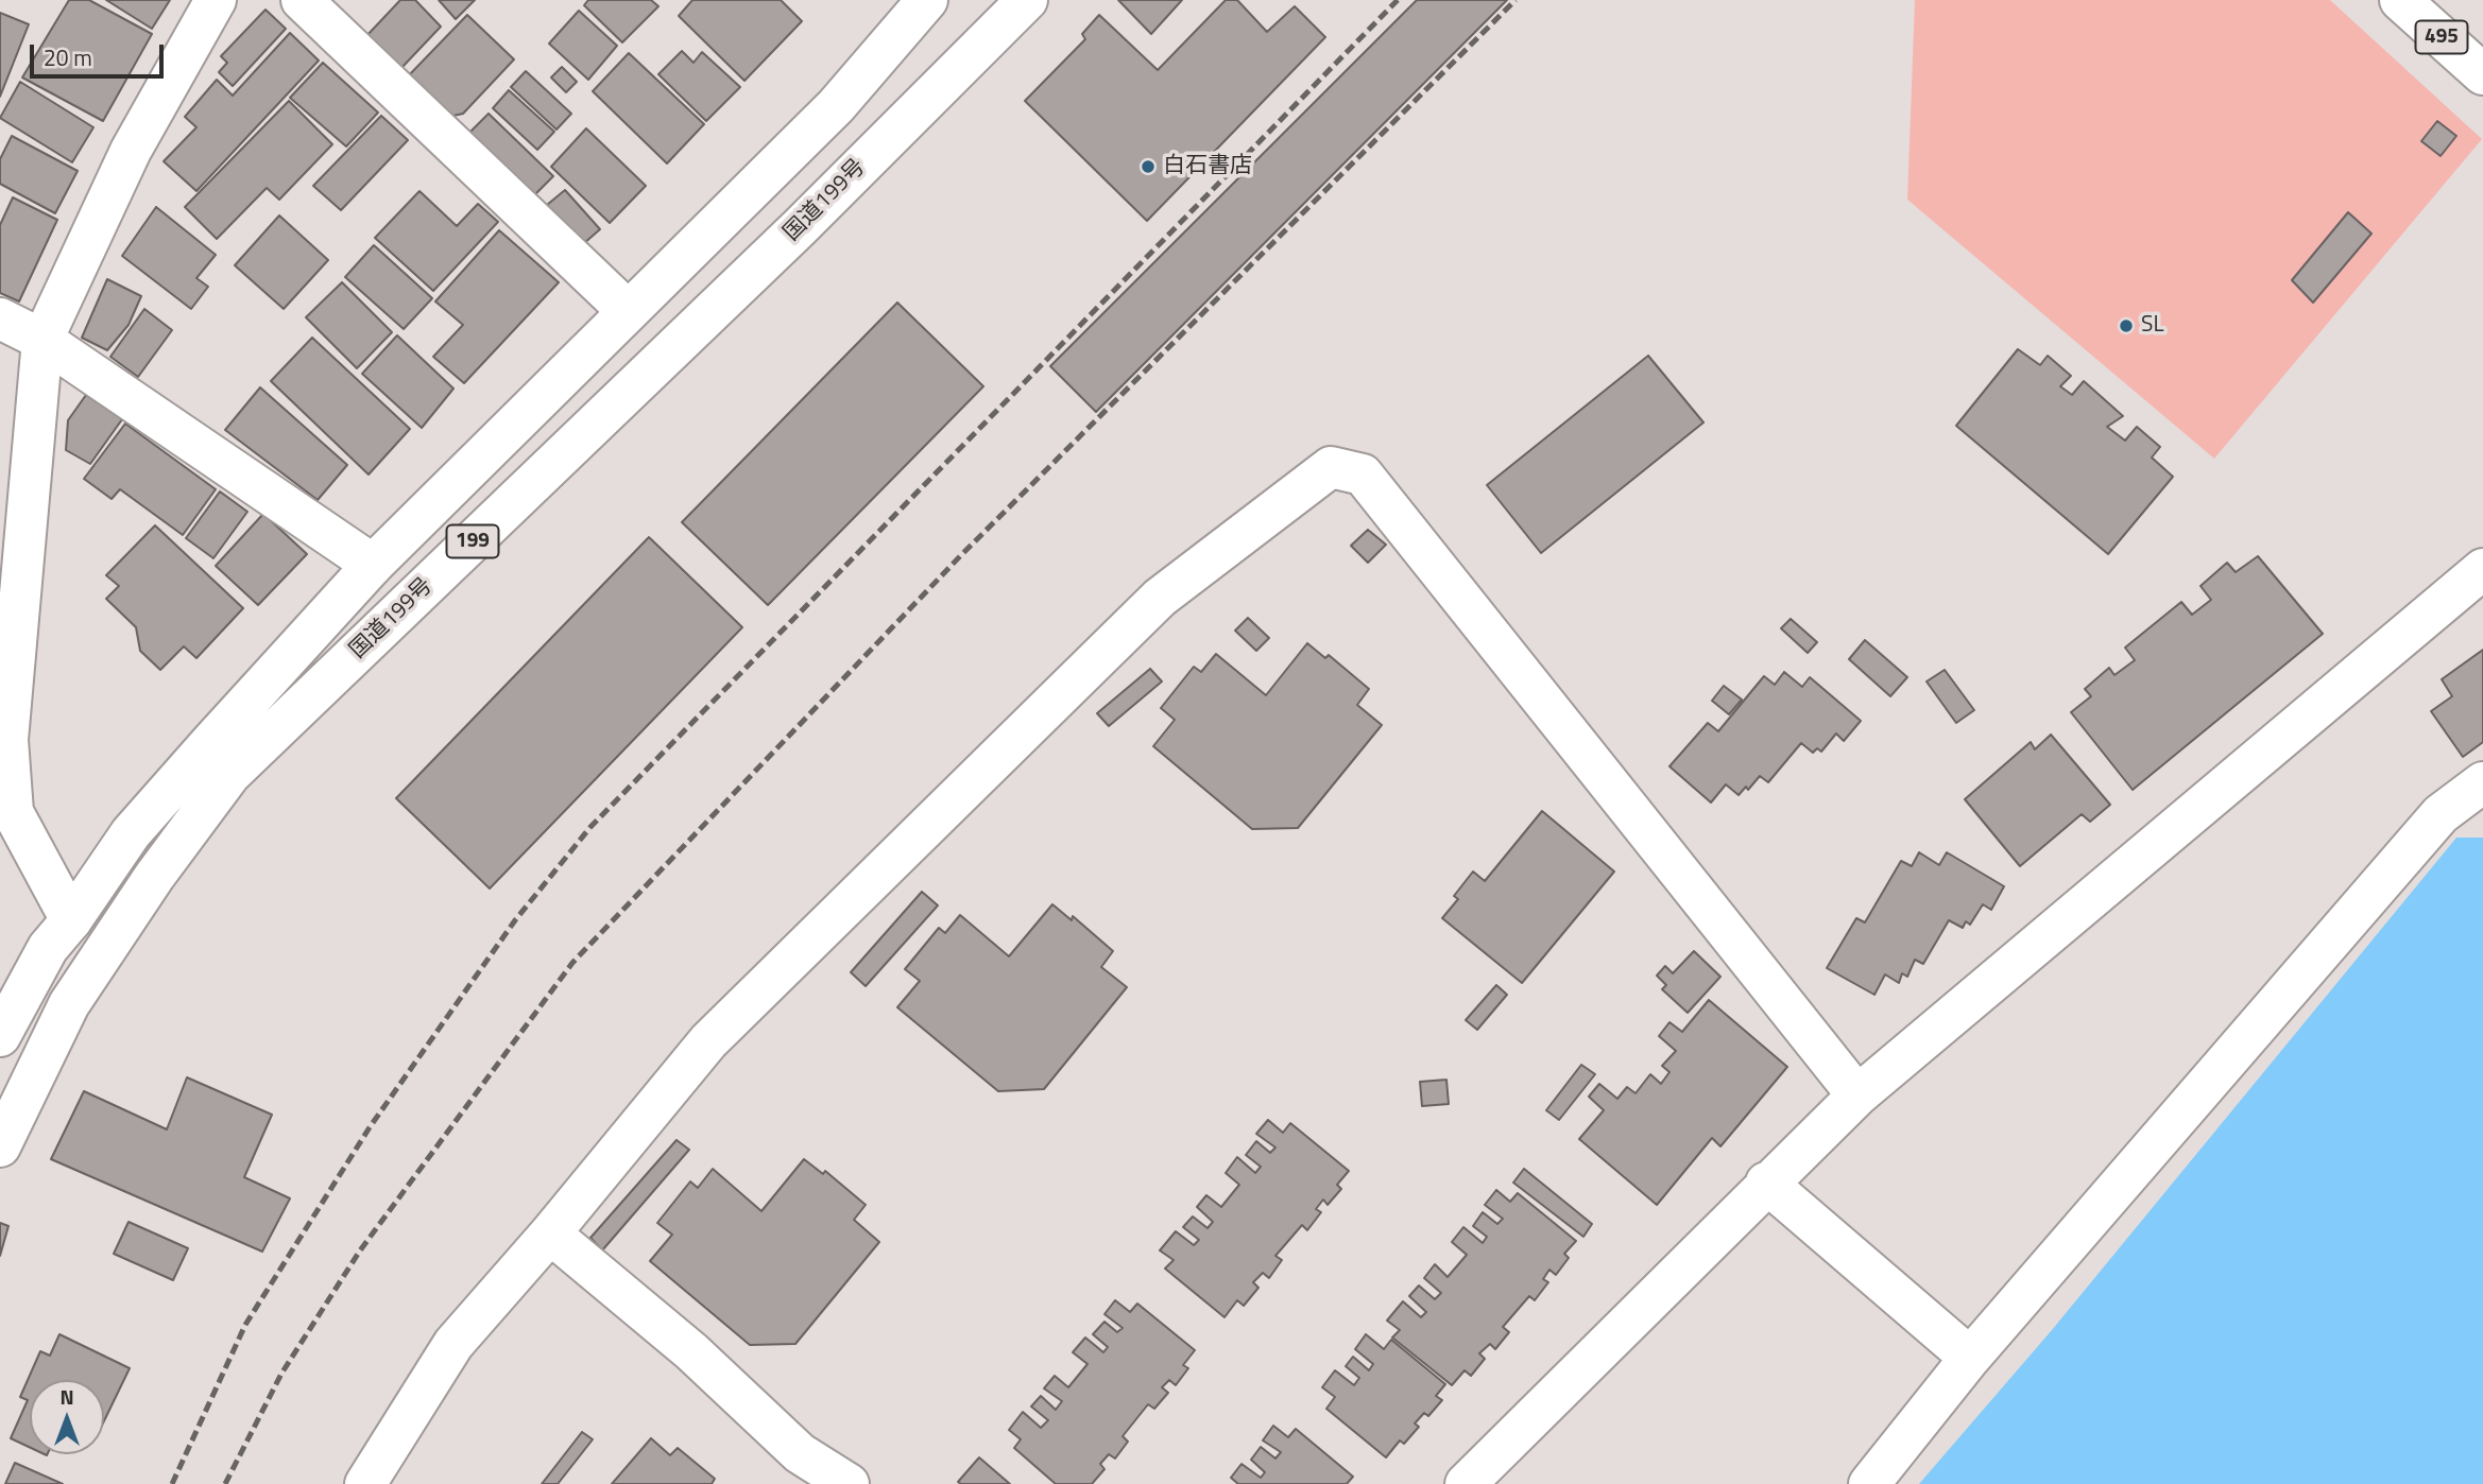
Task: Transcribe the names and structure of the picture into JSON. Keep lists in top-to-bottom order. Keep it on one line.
{"streets":{"main road":["495","国道199号","199"]},"places":["白石書店","SL"],"scale_bar":"20 m","north":"top"}
